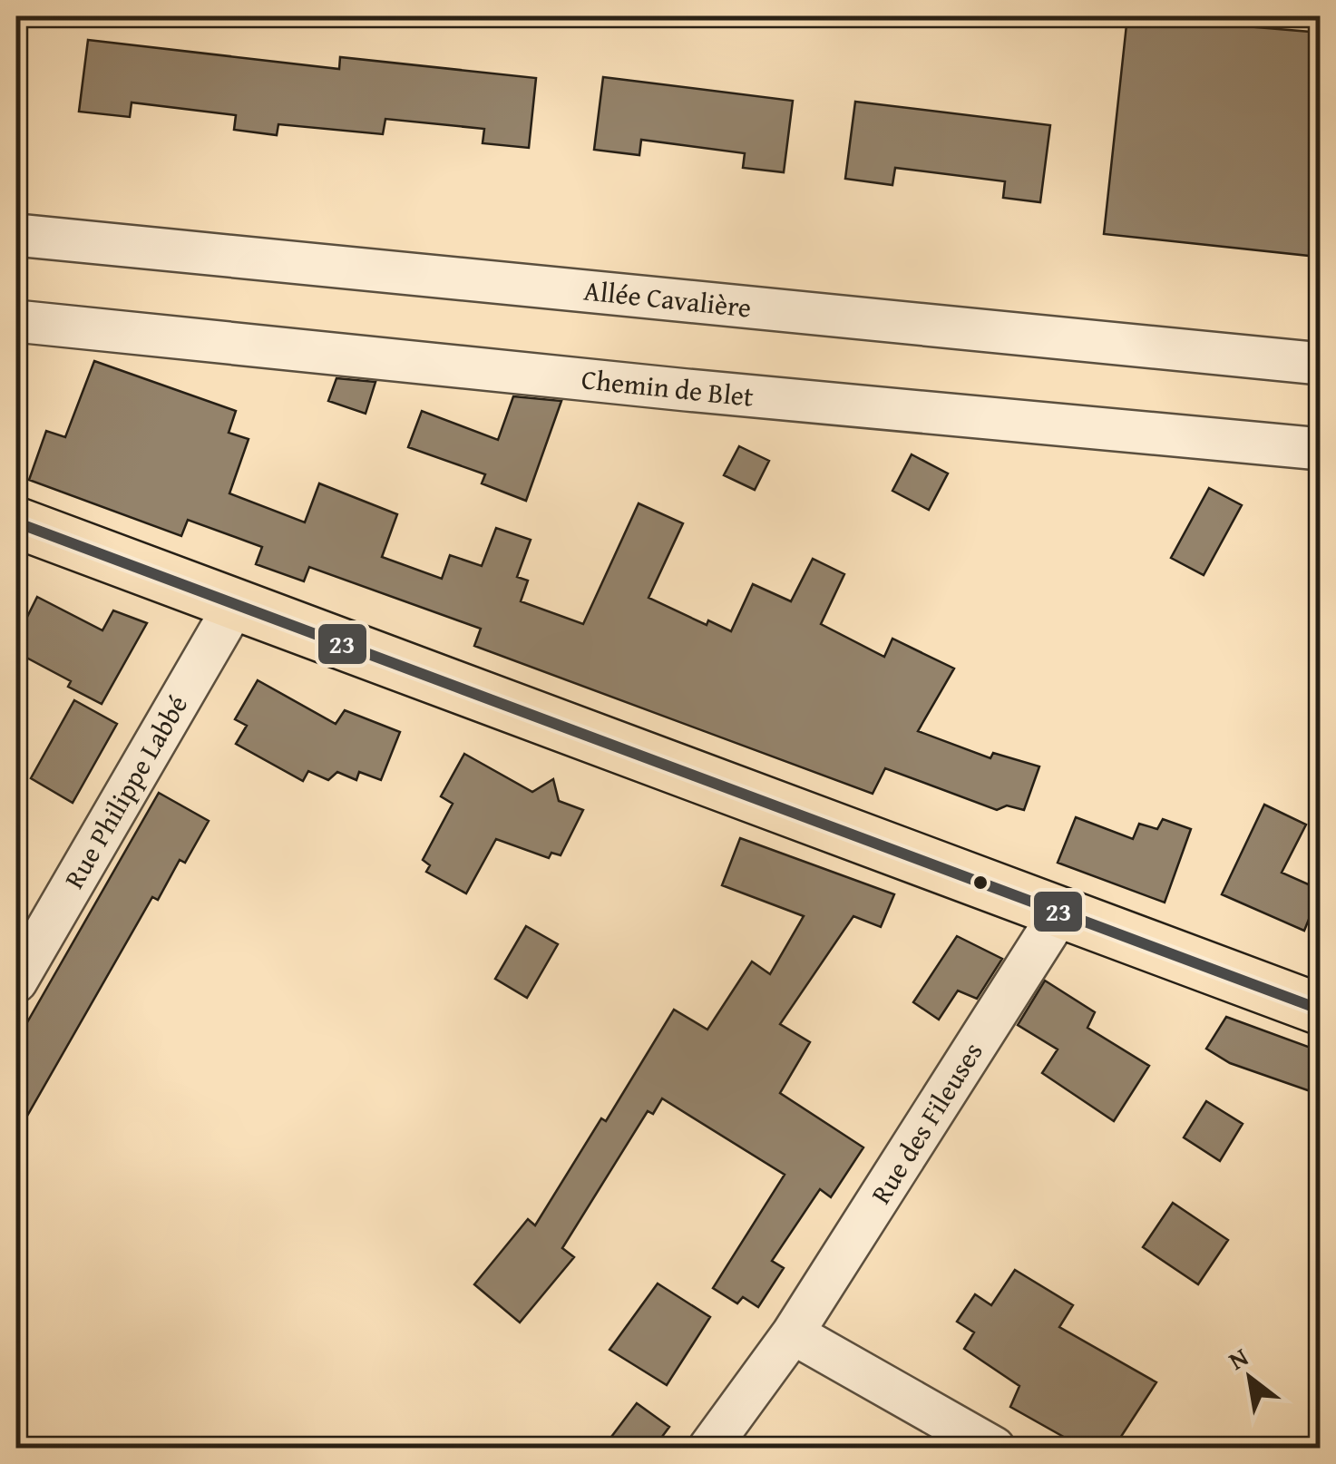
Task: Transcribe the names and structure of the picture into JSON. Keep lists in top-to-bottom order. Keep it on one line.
{"streets":{"street":["Allée Cavalière","Chemin de Blet","Rue Philippe Labbé","Rue des Fileuses"]},"lines":["transit line 23"],"north":"top left"}
